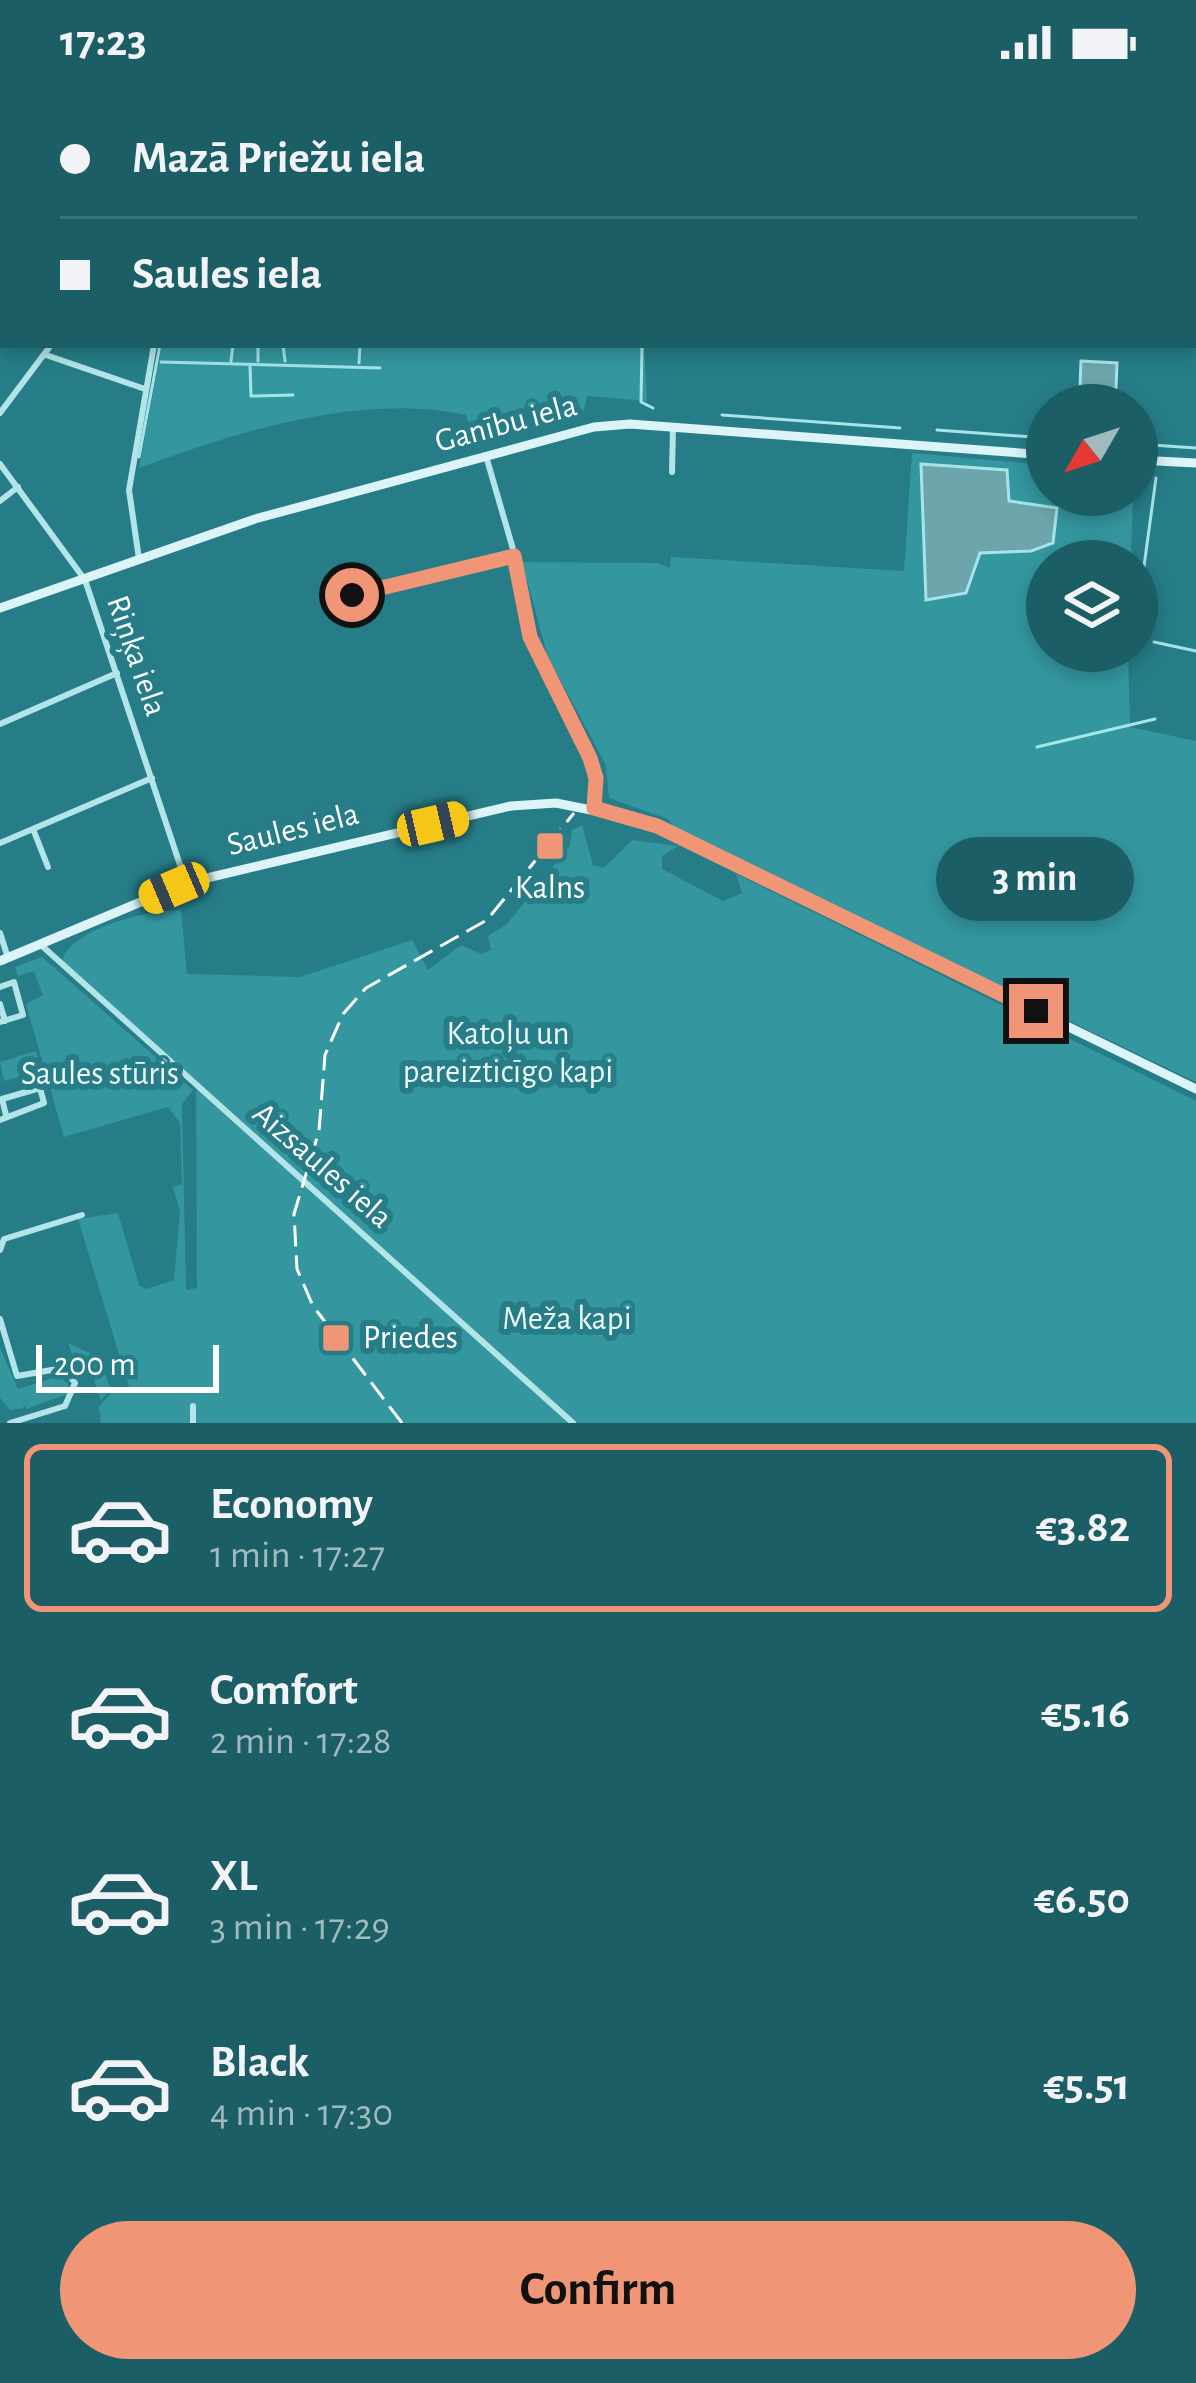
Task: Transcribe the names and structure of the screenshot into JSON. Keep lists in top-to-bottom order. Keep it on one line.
{"streets":{"street":["Ganību iela","Riņķa iela","Saules iela","Aizsaules iela"]},"crossings":[["Ganību iela","Riņķa iela"],["Riņķa iela","Saules iela"],["Saules iela","Aizsaules iela"]],"parks":["Katoļu un pareizticīgo kapi","Saules stūris","Meža kapi"],"places":{"transit":["Kalns","Priedes"]},"scale_bar":"200 m","north":"bottom left","page":{"status":"17:23","banner":["Mazā Priežu iela","Saules iela"],"bubble":"3 min","scale":"200 m","list":[{"name":"Economy","note":"1 min · 17:27","value":"€3.82"},{"name":"Comfort","note":"2 min · 17:28","value":"€5.16"},{"name":"XL","note":"3 min · 17:29","value":"€6.50"},{"name":"Black","note":"4 min · 17:30","value":"€5.51"}],"buttons":"Confirm"}}
